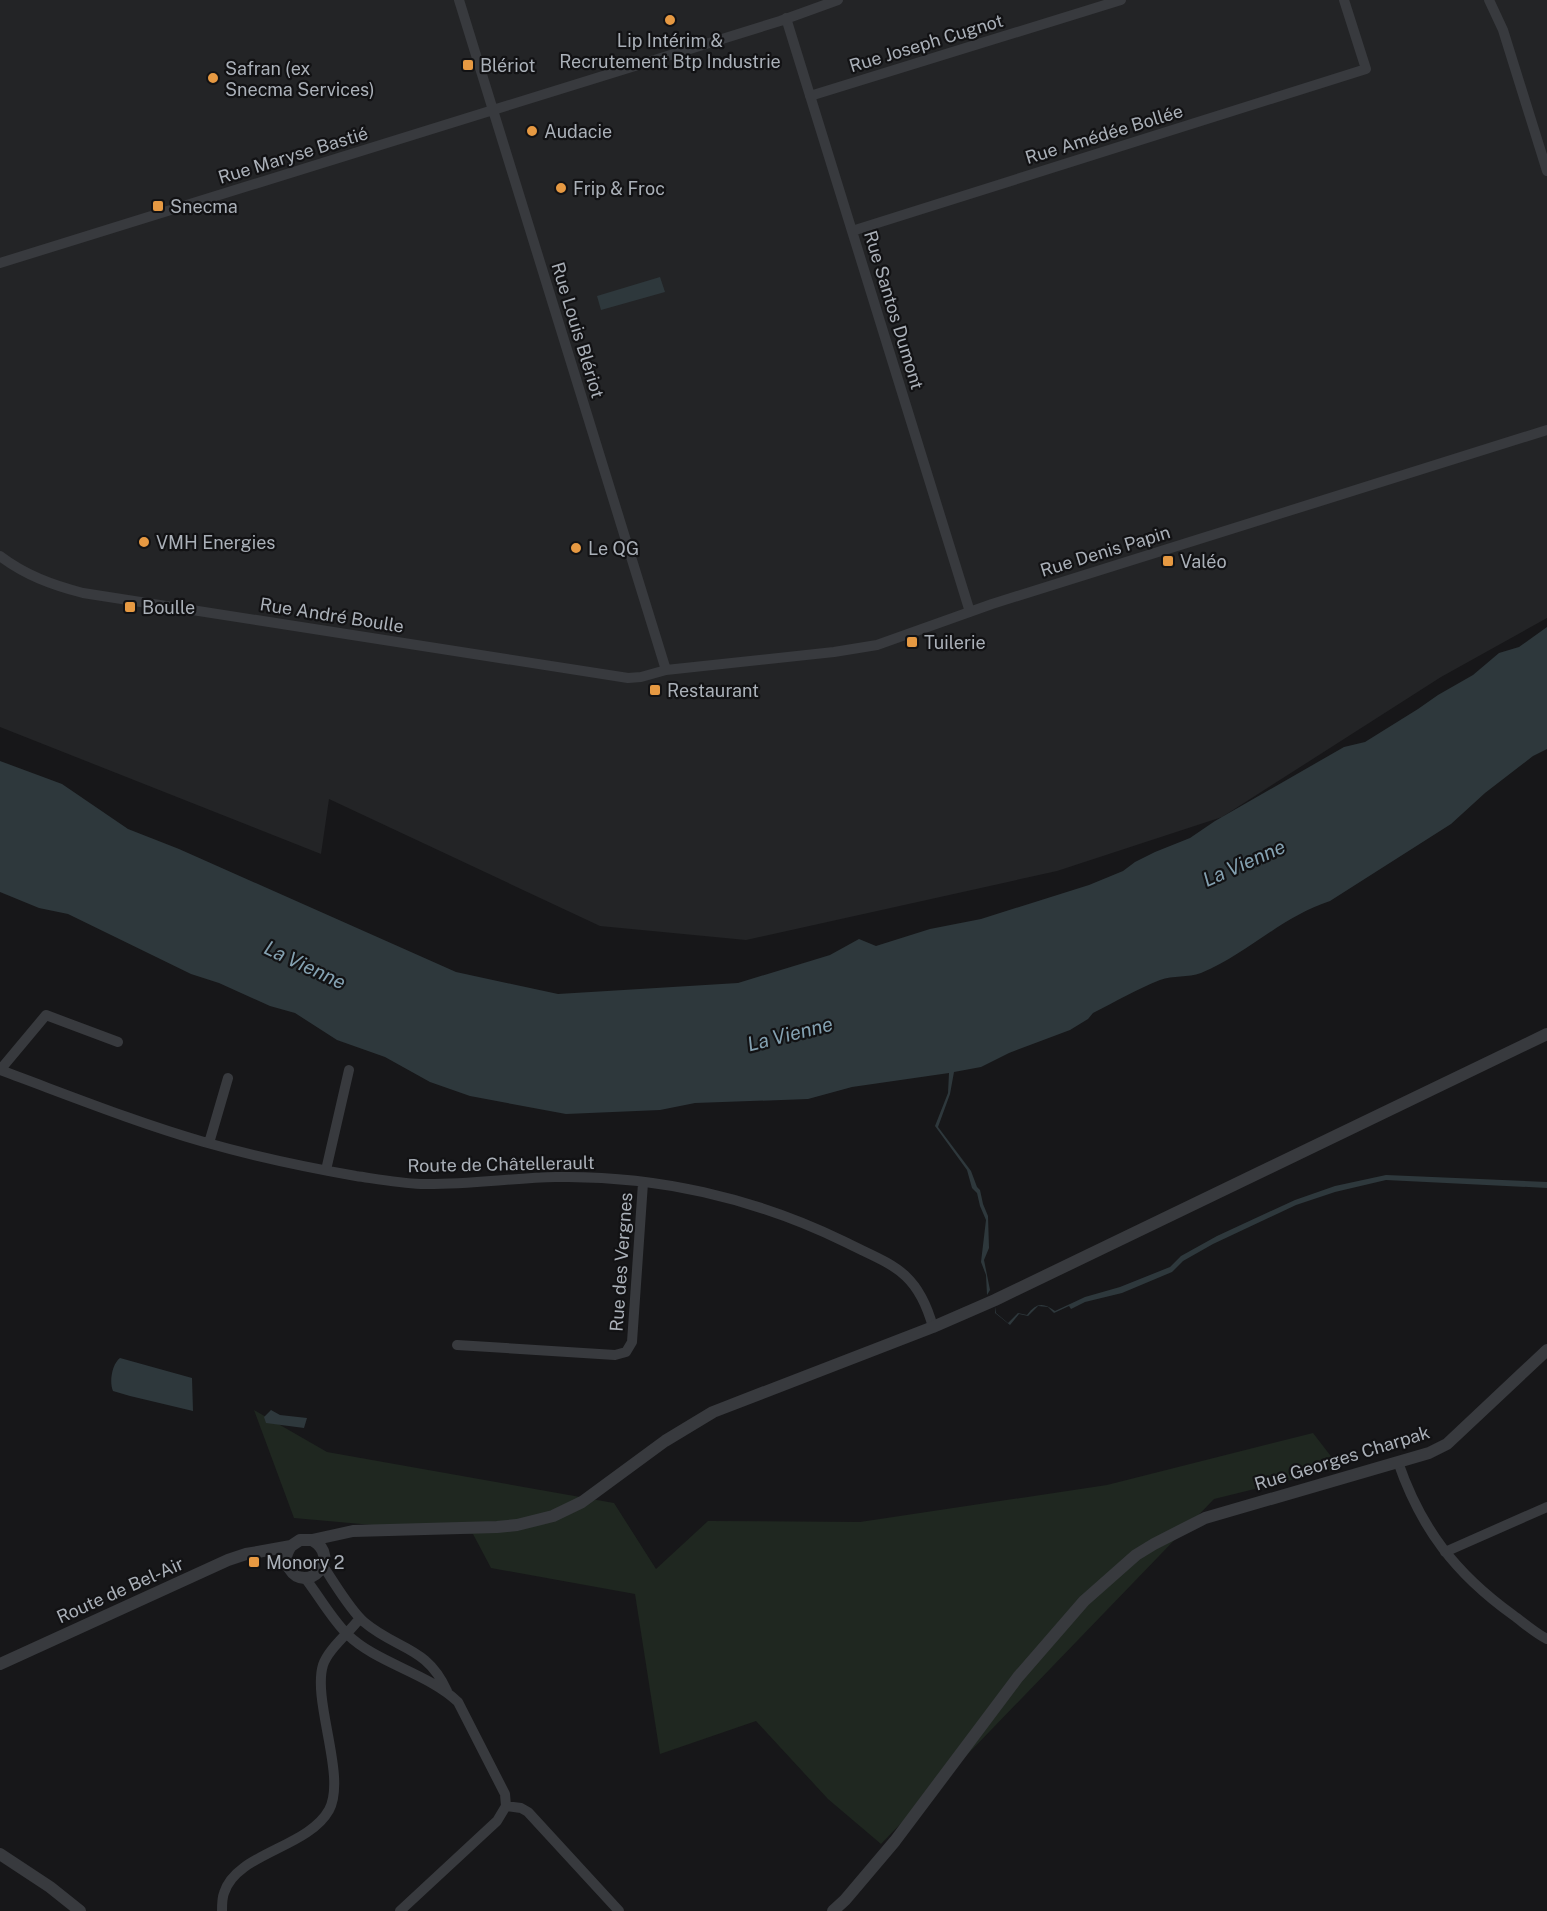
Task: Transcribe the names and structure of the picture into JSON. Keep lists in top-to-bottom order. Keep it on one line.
{"streets":{"street":["Rue Joseph Cugnot","Rue Amédée Bollée","Rue Maryse Bastié","Rue Santos Dumont","Rue Louis Blériot","Rue Denis Papin","Rue André Boulle","Route de Châtellerault","Rue des Vergnes","Rue Georges Charpak","Route de Bel-Air"]},"crossings":[["Rue Joseph Cugnot","Rue Santos Dumont"],["Rue Amédée Bollée","Rue Santos Dumont"],["Rue Maryse Bastié","Rue Santos Dumont"],["Rue Maryse Bastié","Rue Louis Blériot"],["Rue Santos Dumont","Rue Denis Papin"],["Rue Louis Blériot","Rue Denis Papin"],["Rue Louis Blériot","Rue André Boulle"],["Rue Denis Papin","Rue André Boulle"],["Route de Châtellerault","Rue des Vergnes"]],"water":["La Vienne"],"places":{"other":["Lip Intérim & Recrutement Btp Industrie","Safran (ex Snecma Services)","Audacie","Frip & Froc","VMH Energies","Le QG"],"transit":["Blériot","Snecma","Valéo","Boulle","Tuilerie","Restaurant","Monory 2"]}}
